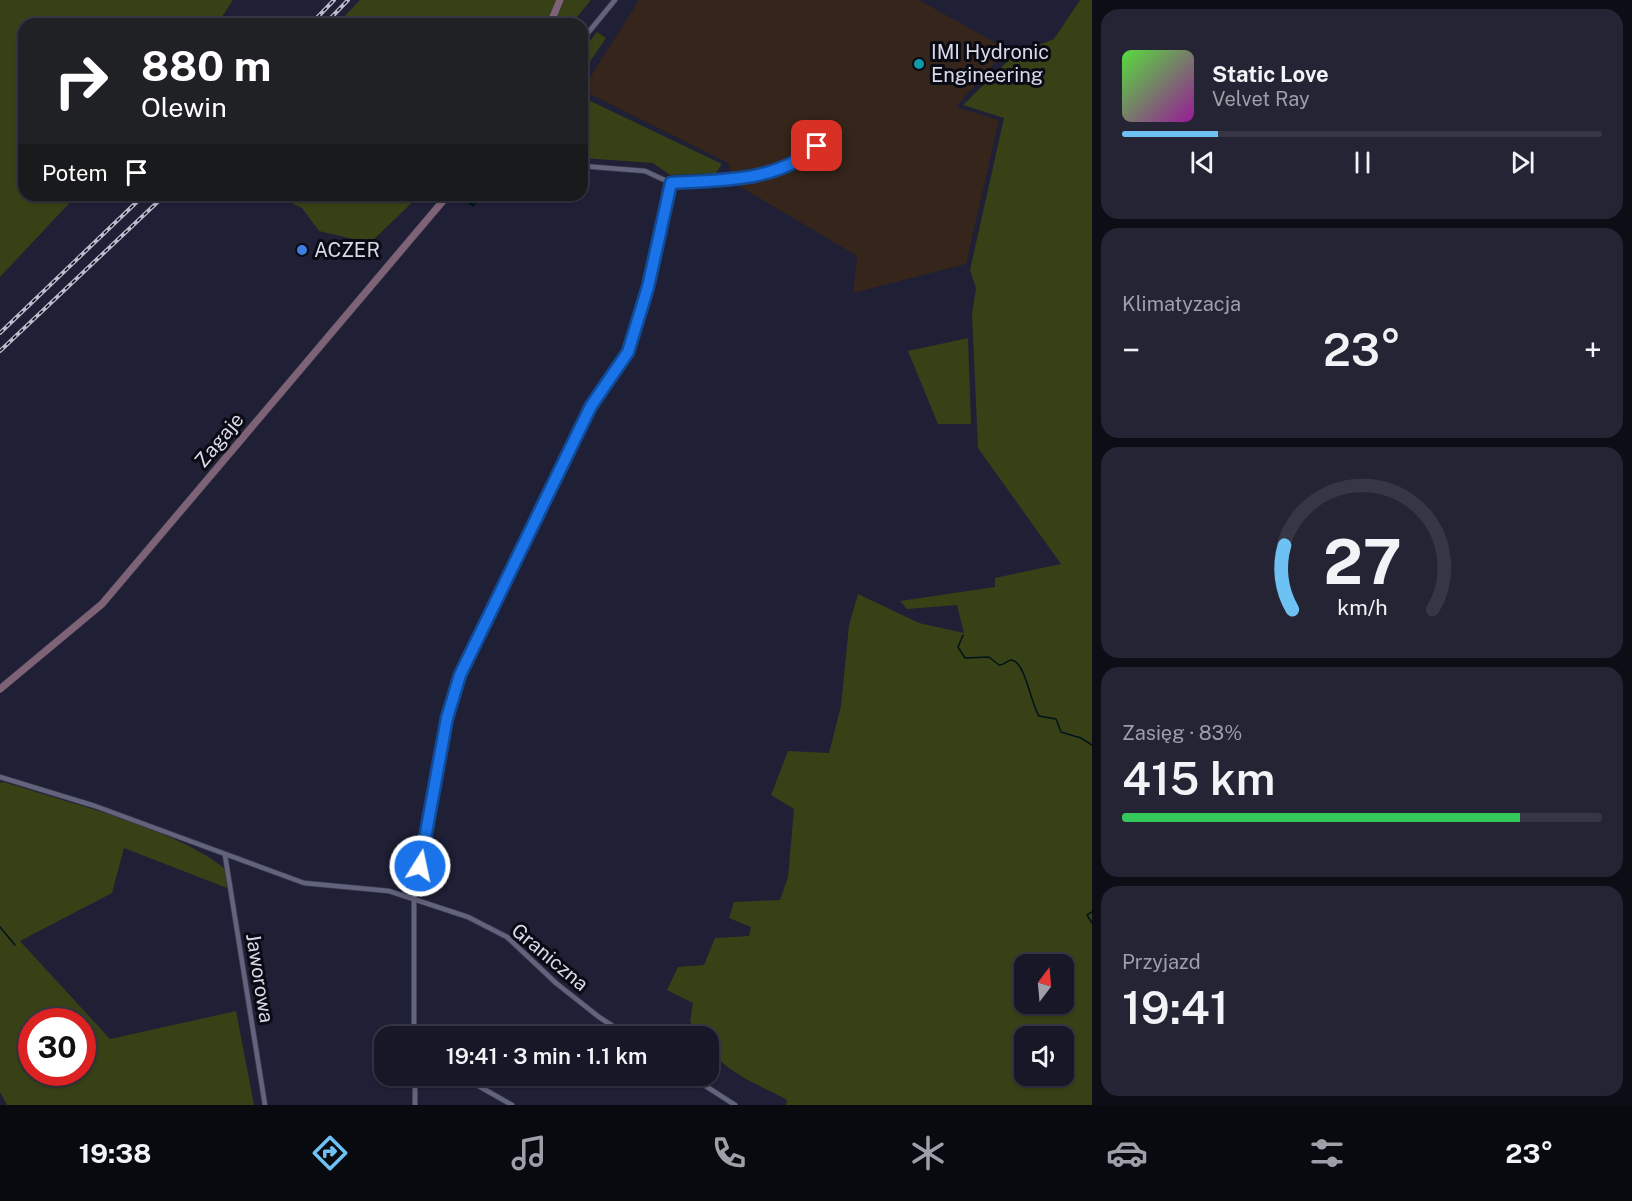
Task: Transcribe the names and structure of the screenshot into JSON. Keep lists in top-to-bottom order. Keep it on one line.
{"streets":{"main road":["Zagaje"],"street":["Graniczna","Jaworowa"]},"crossings":[["Graniczna","Jaworowa"]],"places":["IMI Hydronic Engineering","ACZER"],"north":"top","page":{"turn":["880 m","Olewin"],"song":["Static Love","Velvet Ray"],"then":"Potem","tile":["Klimatyzacja",["Zasięg · 83%","415 km"],["Przyjazd","19:41"]],"heat":["−","23°","+"],"limit":"30","trip":"19:41 · 3 min · 1.1 km","tabs":["19:38","23°"],"gauge":["27","km/h"]}}
